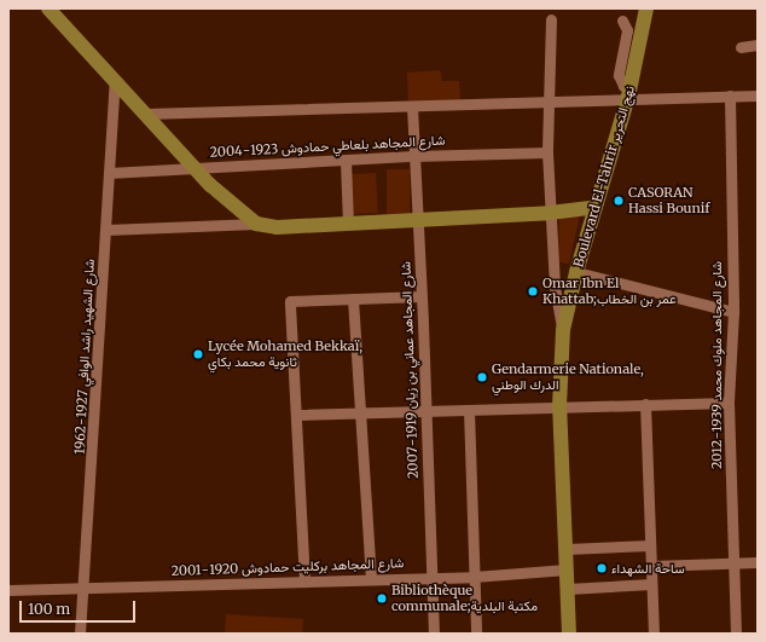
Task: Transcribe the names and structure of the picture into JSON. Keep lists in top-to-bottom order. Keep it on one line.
{"streets":{"main road":["Boulevard El-Tahrir نهج التحرير"],"street":["شارع المجاهد بلعاطي حمادوش 1923-2004","شارع الشهيد راشد الوافي 1927-1962","شارع المجاهد ملوك محمد 1939-2012","شارع المجاهد عماني بن زيان 1919-2007","شارع المجاهد بركليت حمادوش 1920-2001"]},"crossings":[["شارع المجاهد بلعاطي حمادوش 1923-2004","شارع الشهيد راشد الوافي 1927-1962"],["شارع المجاهد بلعاطي حمادوش 1923-2004","شارع المجاهد عماني بن زيان 1919-2007"],["Boulevard El-Tahrir نهج التحرير","شارع المجاهد بركليت حمادوش 1920-2001"],["شارع الشهيد راشد الوافي 1927-1962","شارع المجاهد بركليت حمادوش 1920-2001"],["شارع المجاهد عماني بن زيان 1919-2007","شارع المجاهد بركليت حمادوش 1920-2001"]],"places":["CASORAN Hassi Bounif","Omar Ibn El Khattab;عمر بن الخطاب","Lycée Mohamed Bekkaï, ثانوية محمد بكاي","Gendarmerie Nationale, الدرك الوطني","ساحة الشهداء","Bibliothèque communale;مكتبة البلدية"],"scale_bar":"100 m"}
